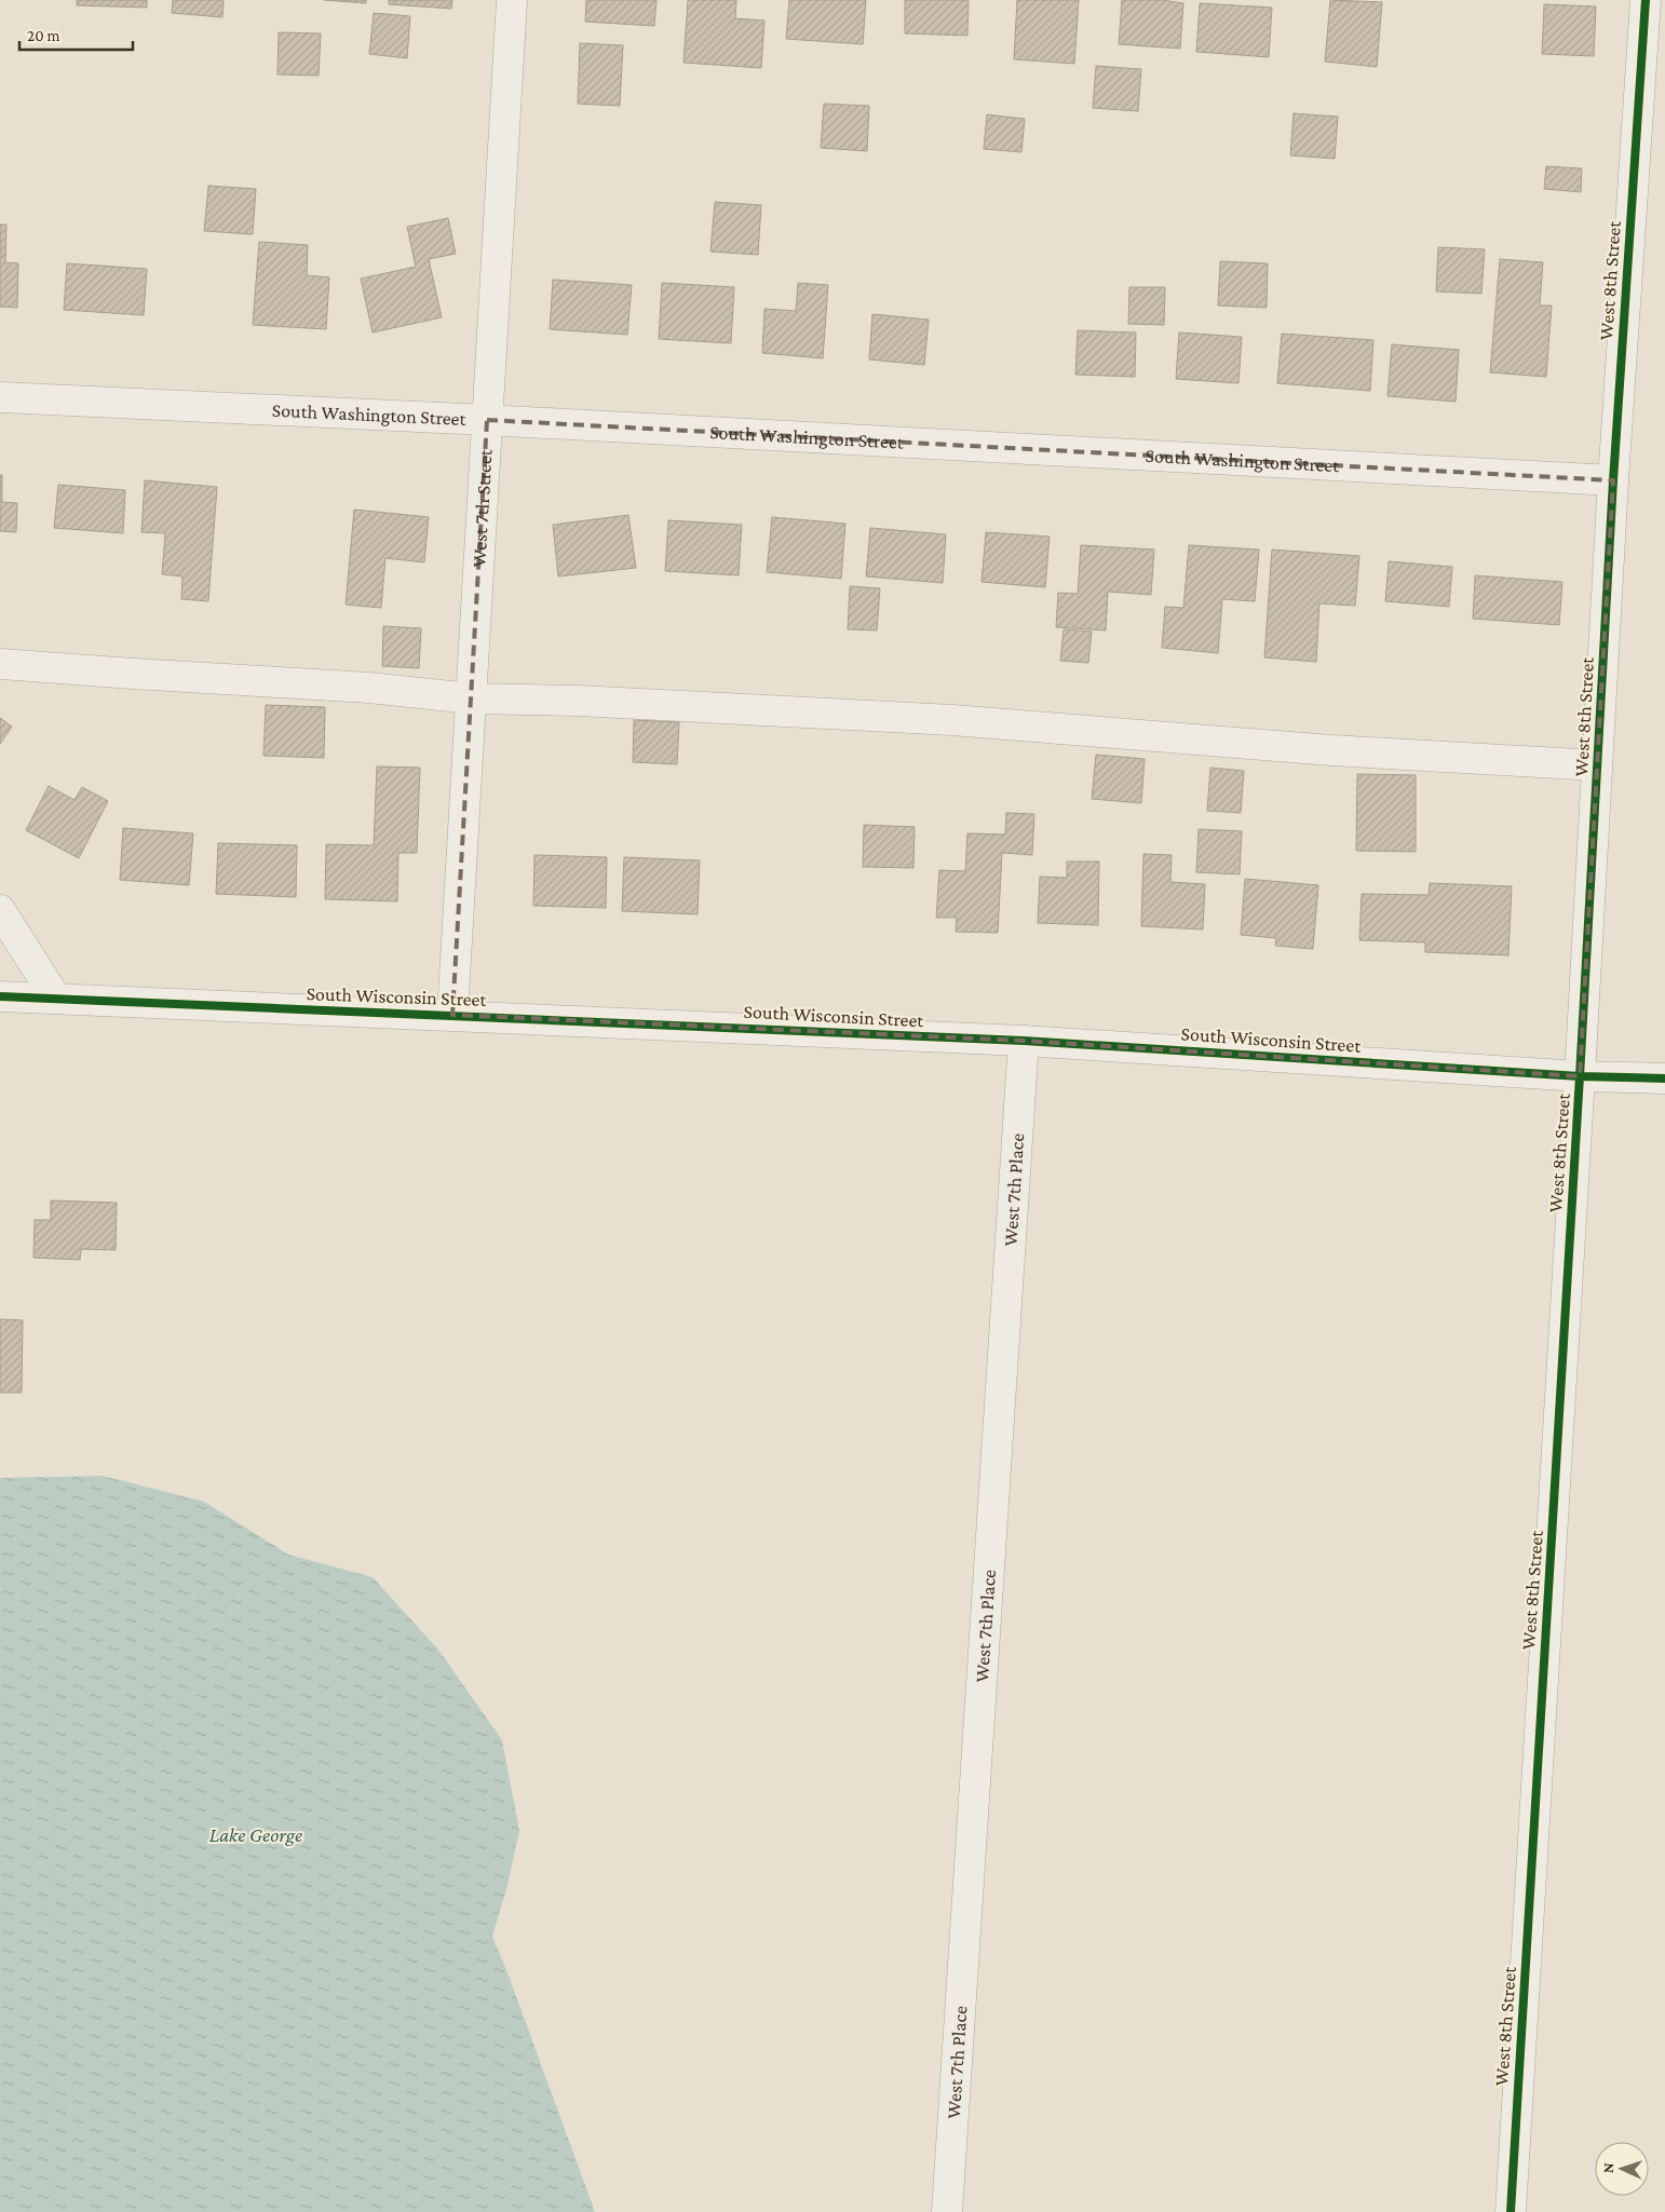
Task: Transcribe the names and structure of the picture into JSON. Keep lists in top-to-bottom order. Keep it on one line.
{"streets":{"street":["West 8th Street","South Washington Street","West 7th Street","South Wisconsin Street","West 7th Place"]},"crossings":[["West 8th Street","South Washington Street"],["West 8th Street","South Wisconsin Street"],["South Washington Street","West 7th Street"],["West 7th Street","South Wisconsin Street"],["South Wisconsin Street","West 7th Place"]],"water":["Lake George"],"scale_bar":"20 m","north":"left"}
